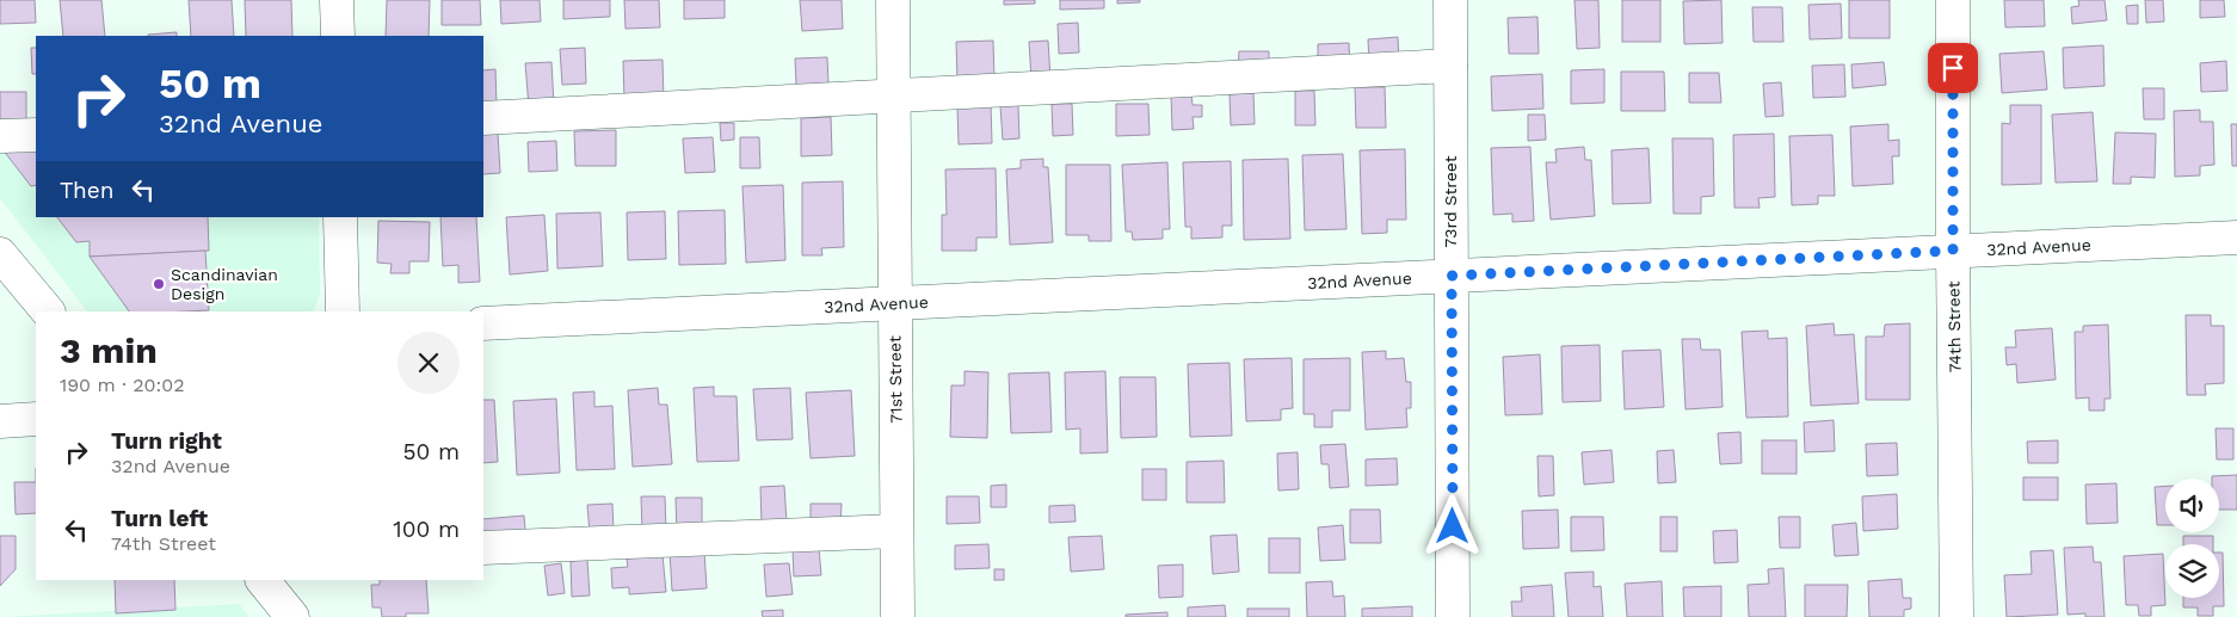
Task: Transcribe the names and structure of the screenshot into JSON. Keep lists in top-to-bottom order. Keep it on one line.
{"streets":{"street":["73rd Street","32nd Avenue","74th Street","71st Street"]},"crossings":[["73rd Street","32nd Avenue"],["32nd Avenue","74th Street"],["32nd Avenue","71st Street"]],"places":["Scandinavian Design"],"page":{"turn":["50 m","32nd Avenue"],"then":"Then","heading":["3 min","190 m · 20:02"],"list":[{"name":"Turn right","note":"32nd Avenue","value":"50 m"},{"name":"Turn left","note":"74th Street","value":"100 m"}]}}
